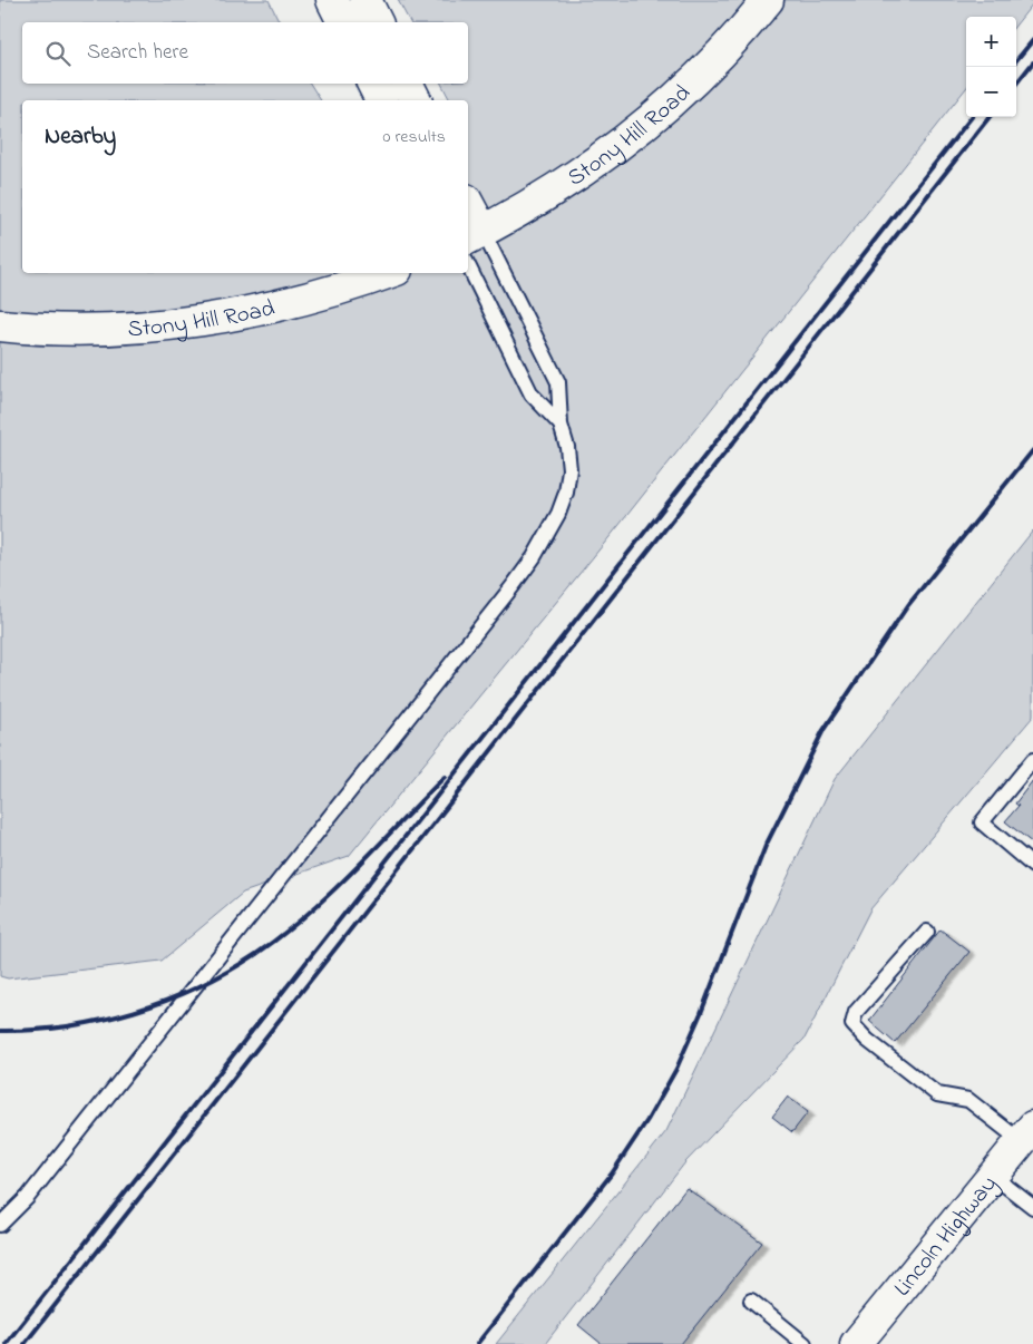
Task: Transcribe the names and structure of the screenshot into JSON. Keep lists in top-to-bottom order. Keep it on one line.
{"streets":{"main road":["Stony Hill Road","Lincoln Highway"]},"page":{"map_buttons":["+","−"],"search":"Search here","heading":["Nearby","0 results"]}}
